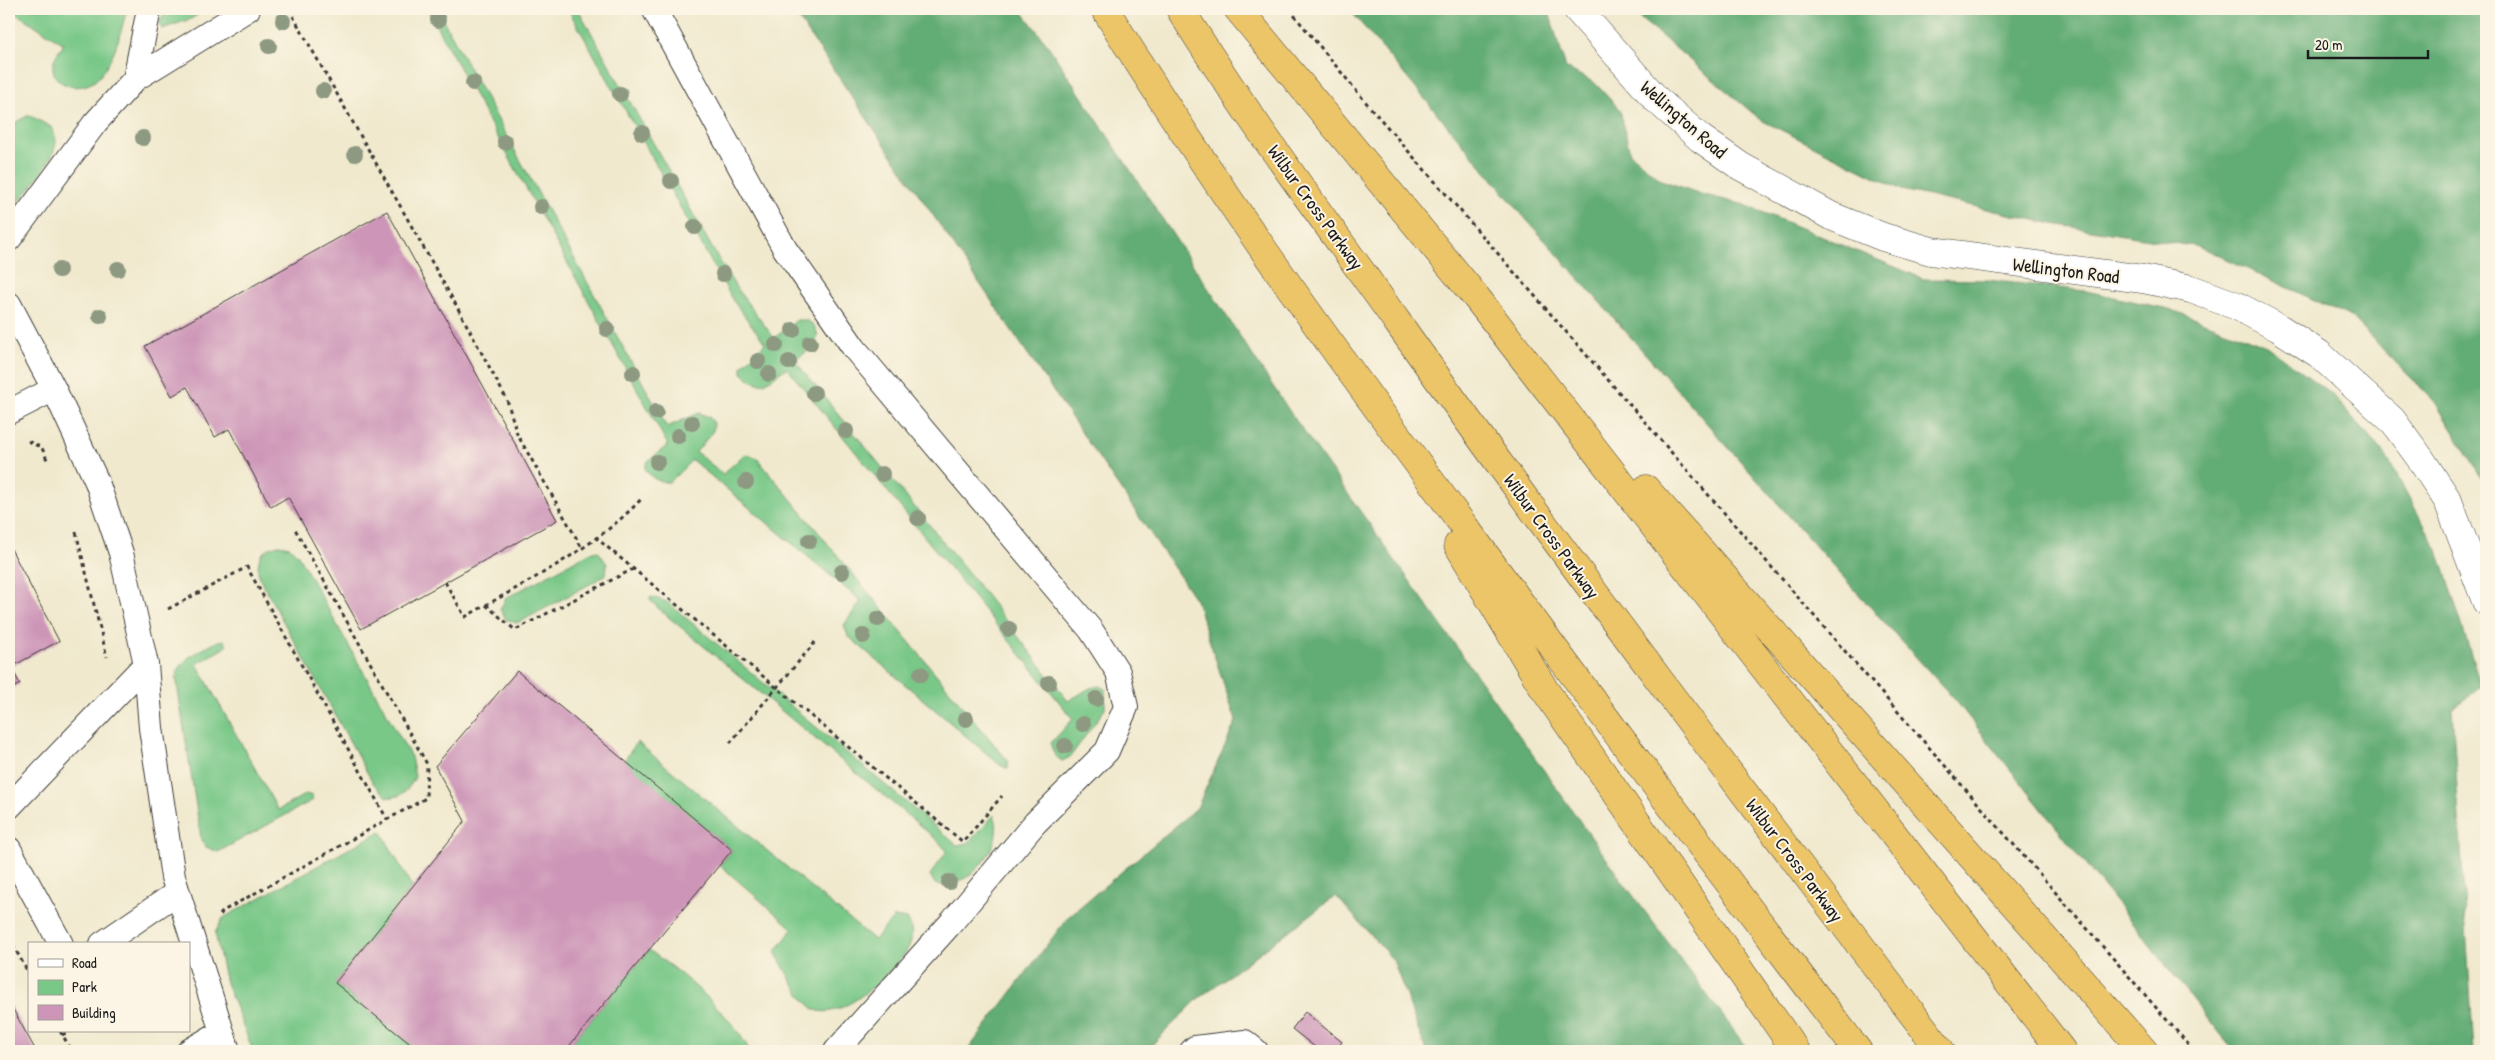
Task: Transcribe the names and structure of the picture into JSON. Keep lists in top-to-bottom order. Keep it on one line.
{"streets":{"highway":["Wilbur Cross Parkway"],"street":["Wellington Road"]},"legend":["Road","Park","Building"],"scale_bar":"20 m"}
